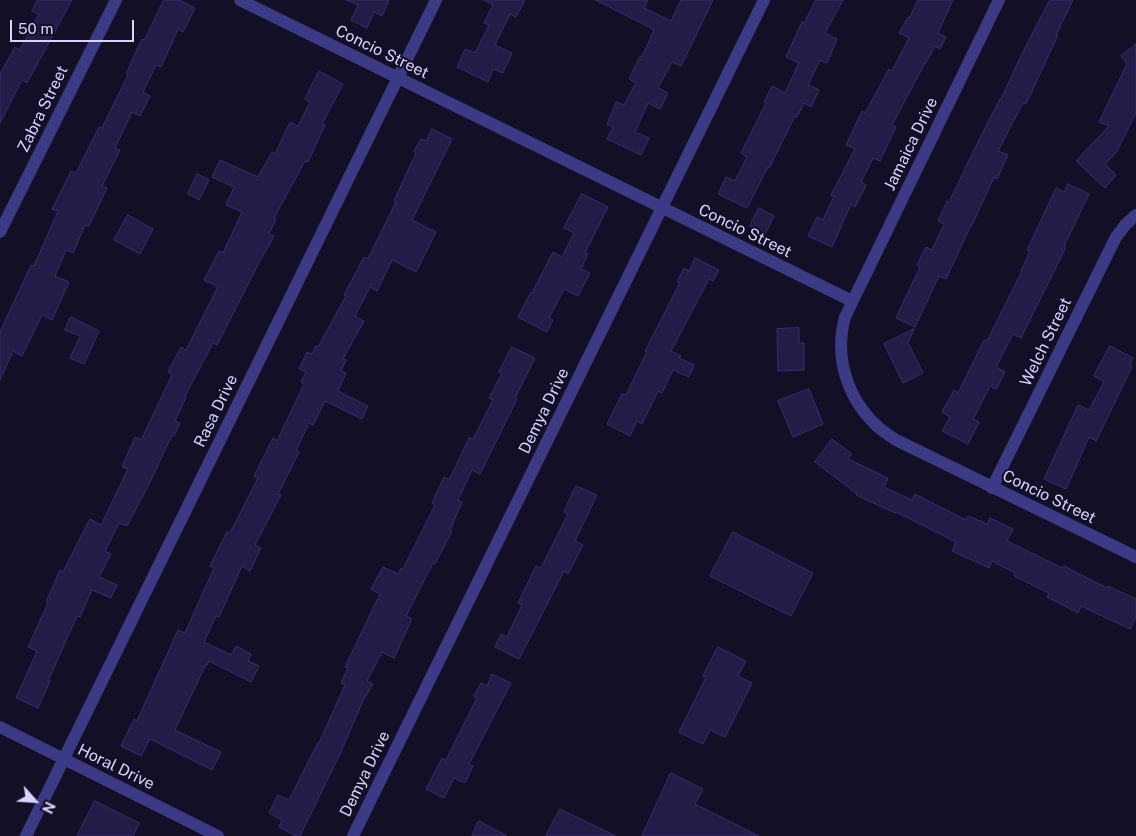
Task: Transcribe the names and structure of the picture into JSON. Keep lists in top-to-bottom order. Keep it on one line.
{"streets":{"street":["Concio Street","Zabra Street","Jamaica Drive","Welch Street","Rasa Drive","Demya Drive","Horal Drive"]},"crossings":[["Concio Street","Jamaica Drive"],["Concio Street","Welch Street"],["Concio Street","Rasa Drive"],["Concio Street","Demya Drive"],["Rasa Drive","Horal Drive"]],"scale_bar":"50 m","north":"bottom right"}
